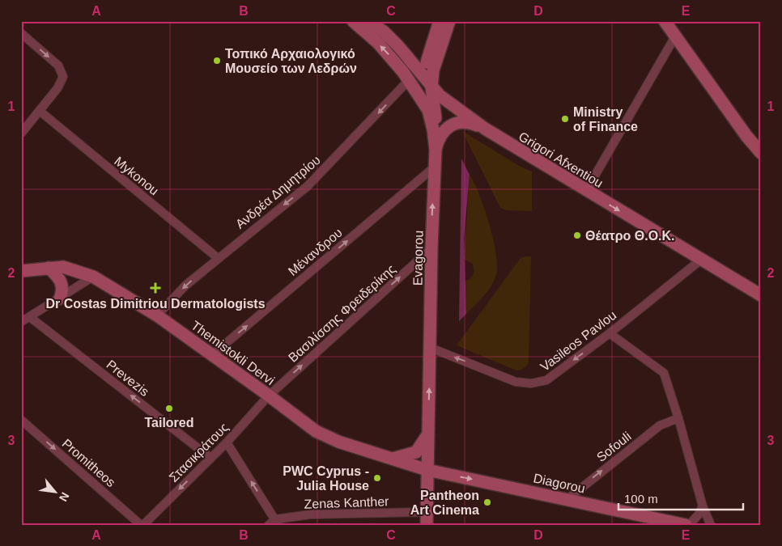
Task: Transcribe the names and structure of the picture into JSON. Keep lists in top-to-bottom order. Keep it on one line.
{"streets":{"street":["Grigori Afxentiou","Mykonou","Ανδρέα Δημητρίου","Μένανδρου","Evagorou","Βασιλίσσης Φρειδερίκης","Vasileos Pavlou","Themistokli Dervi","Prevezis","Sofouli","Στασικράτους","Promitheos","Diagorou","Zenas Kanther"]},"crossings":[["Grigori Afxentiou","Vasileos Pavlou"],["Mykonou","Ανδρέα Δημητρίου"],["Ανδρέα Δημητρίου","Evagorou"],["Ανδρέα Δημητρίου","Themistokli Dervi"],["Μένανδρου","Evagorou"],["Μένανδρου","Themistokli Dervi"],["Evagorou","Βασιλίσσης Φρειδερίκης"],["Evagorou","Vasileos Pavlou"],["Evagorou","Themistokli Dervi"],["Evagorou","Diagorou"],["Evagorou","Zenas Kanther"],["Βασιλίσσης Φρειδερίκης","Themistokli Dervi"],["Βασιλίσσης Φρειδερίκης","Στασικράτους"],["Themistokli Dervi","Στασικράτους"],["Themistokli Dervi","Diagorou"],["Prevezis","Στασικράτους"],["Sofouli","Diagorou"],["Στασικράτους","Promitheos"]],"one_way":["Ανδρέα Δημητρίου","Μένανδρου","Evagorou","Βασιλίσσης Φρειδερίκης","Vasileos Pavlou","Prevezis","Sofouli","Στασικράτους","Promitheos","Diagorou"],"places":{"other":["Τοπικό Αρχαιολογικό Μουσείο των Λεδρών","Ministry of Finance","Θέατρο Θ.Ο.Κ.","Tailored","PWC Cyprus - Julia House","Pantheon Art Cinema"],"health":["Dr Costas Dimitriou Dermatologists"]},"scale_bar":"100 m","north":"bottom right","grid":{"columns":["A","B","C","D","E"],"rows":["1","2","3"]}}
